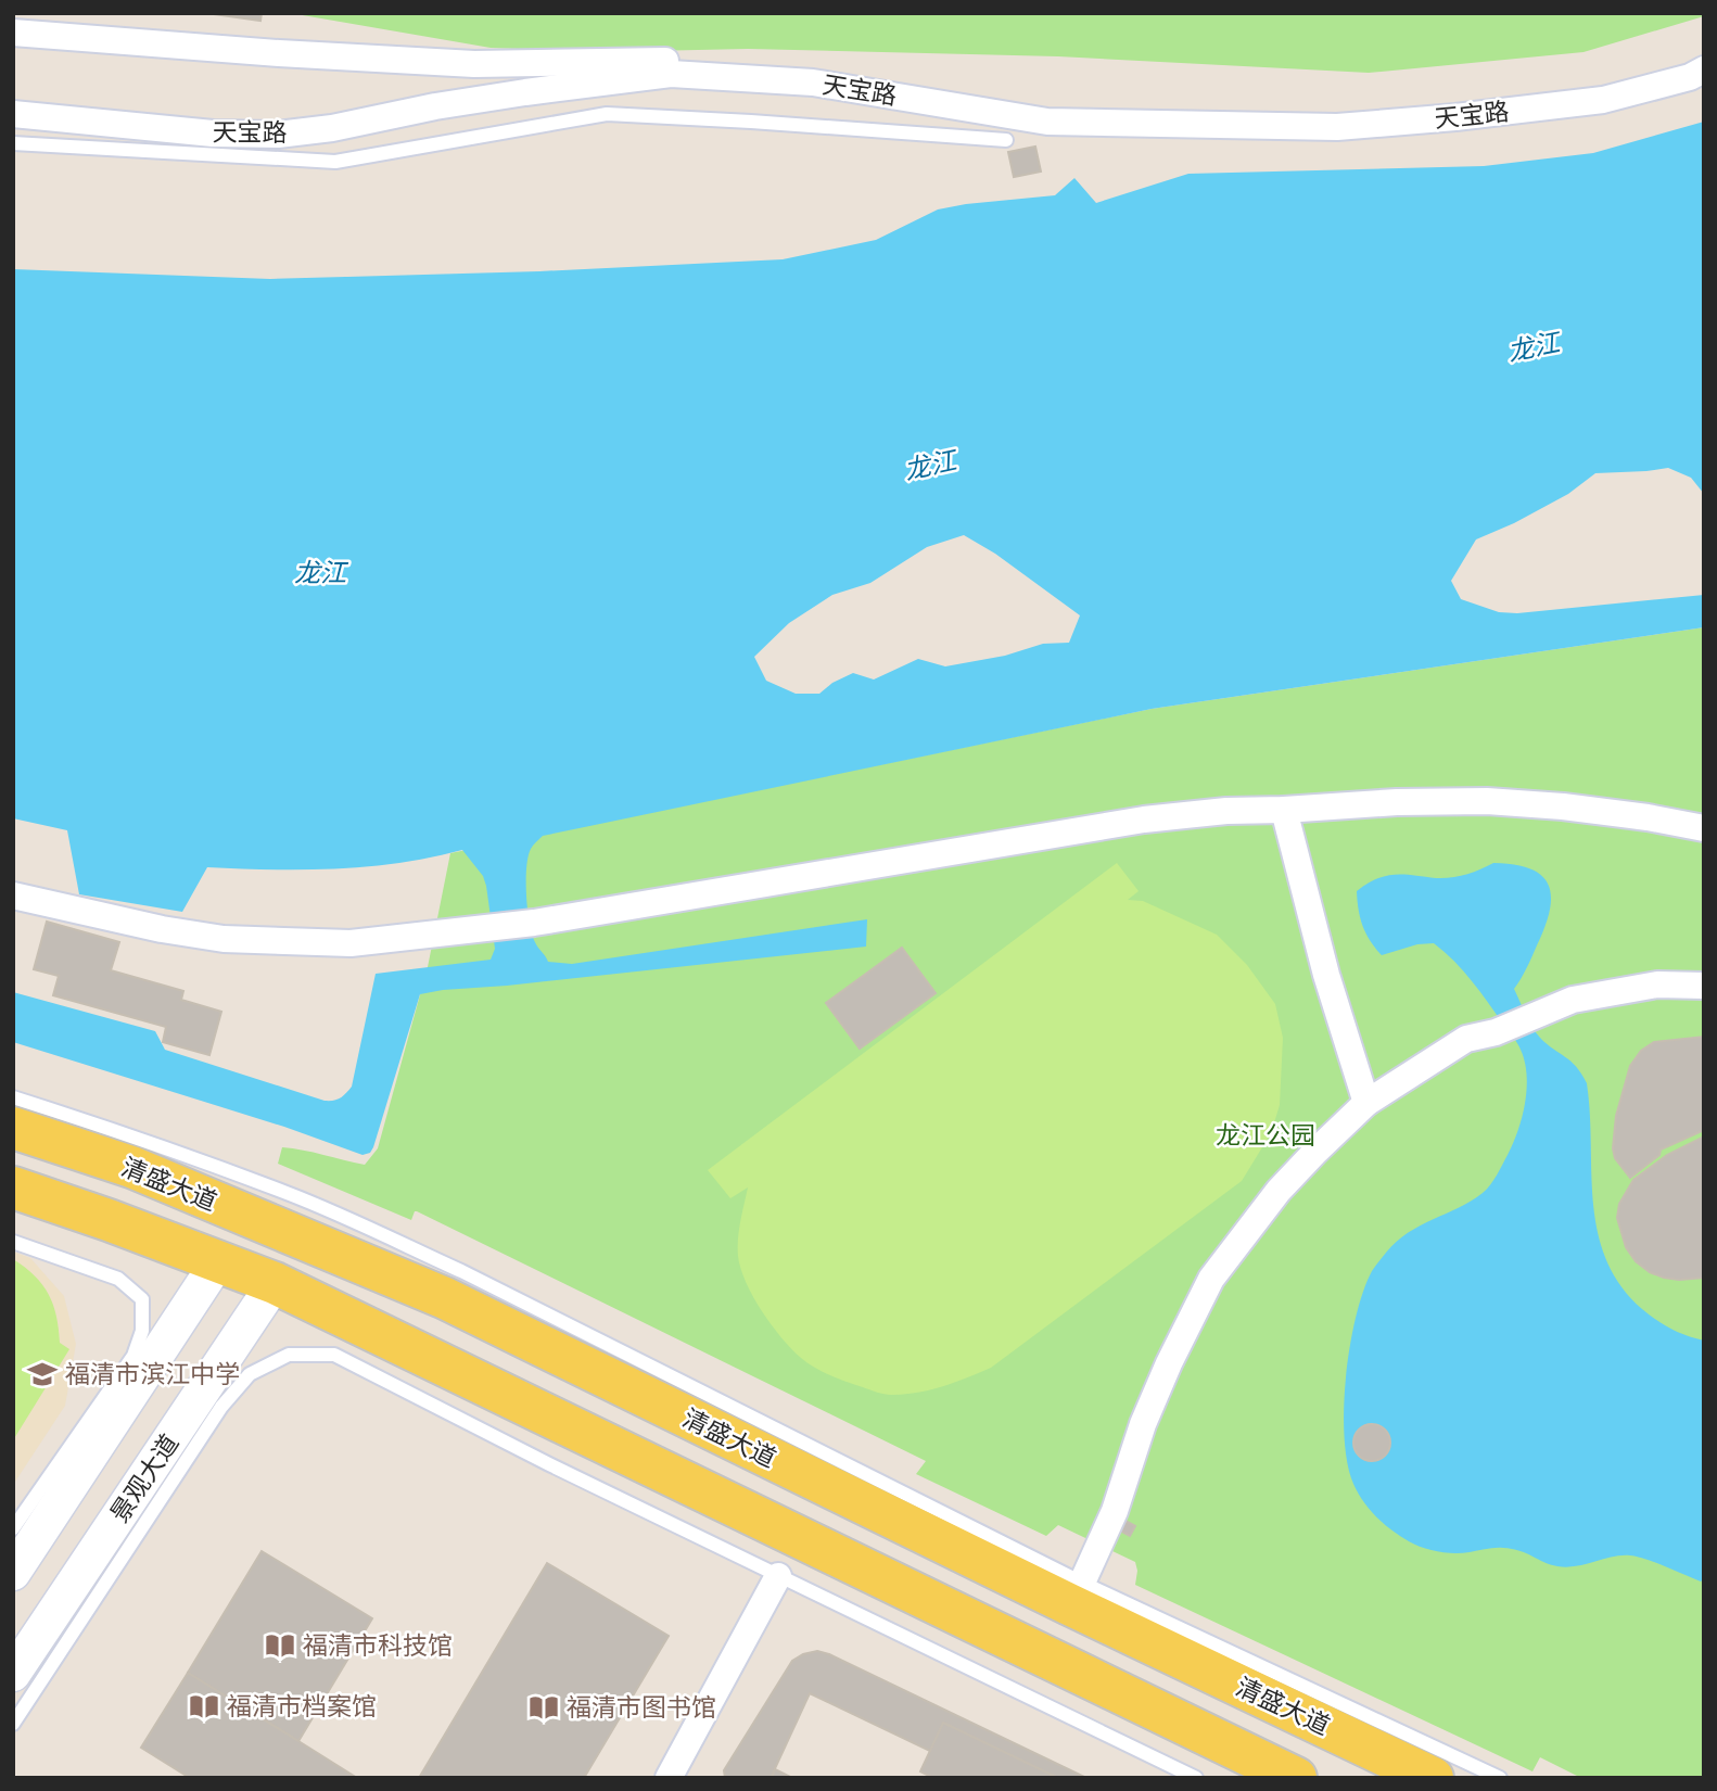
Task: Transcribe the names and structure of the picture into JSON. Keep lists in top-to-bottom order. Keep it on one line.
{"streets":{"main road":["清盛大道"],"street":["天宝路","景观大道"]},"water":["龙江"],"parks":["龙江公园"],"places":{"school or university":["福清市滨江中学"],"library":["福清市科技馆","福清市档案馆","福清市图书馆"]}}
